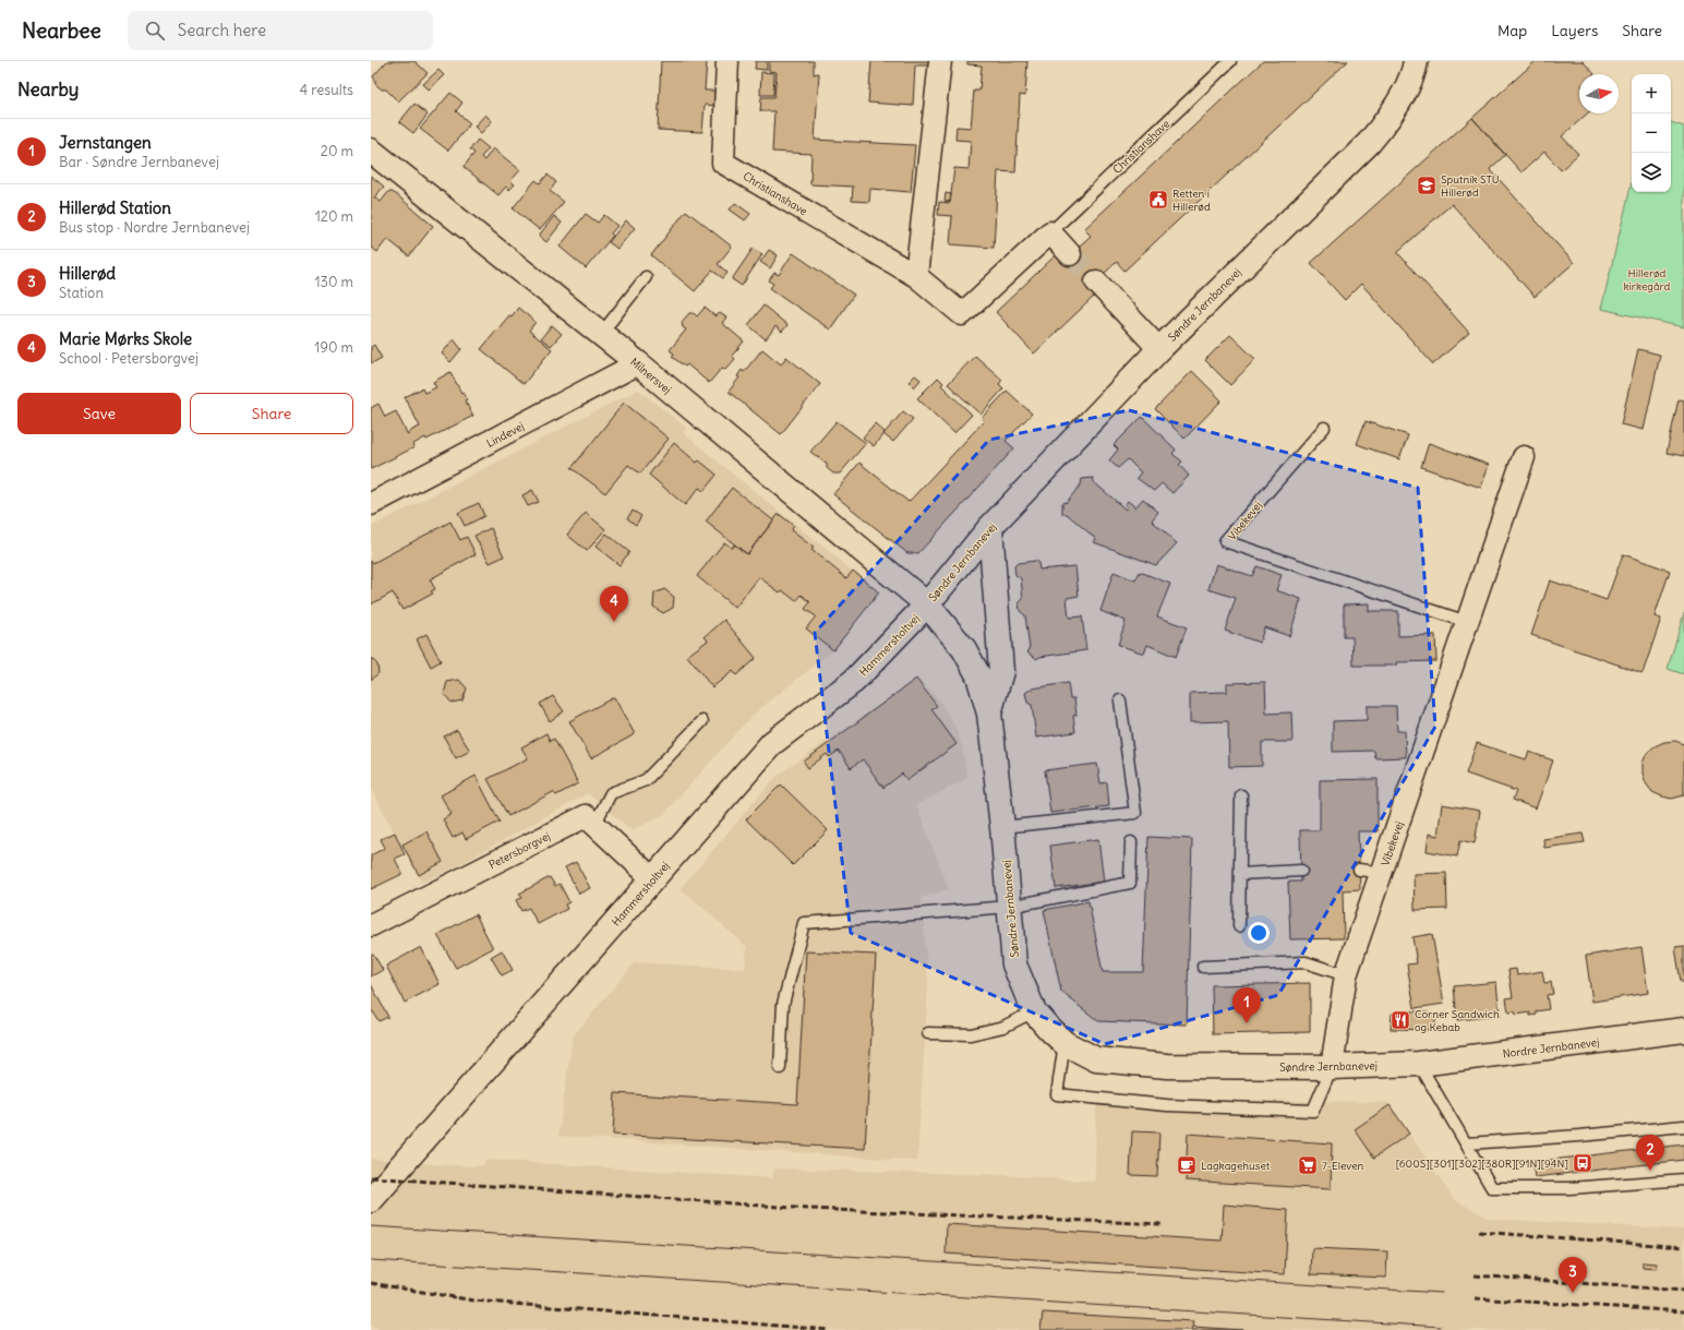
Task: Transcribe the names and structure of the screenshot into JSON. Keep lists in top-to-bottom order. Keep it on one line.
{"streets":{"street":["Christianshave","Søndre Jernbanevej","Milnersvej","Lindevej","Vibekevej","Hammersholtvej","Petersborgvej","Nordre Jernbanevej"]},"crossings":[["Søndre Jernbanevej","Milnersvej"],["Søndre Jernbanevej","Vibekevej"],["Søndre Jernbanevej","Hammersholtvej"],["Søndre Jernbanevej","Nordre Jernbanevej"],["Milnersvej","Lindevej"],["Milnersvej","Hammersholtvej"],["Hammersholtvej","Petersborgvej"]],"parks":["Hillerød kirkegård"],"places":{"school or university":["Sputnik STU Hillerød"],"public building":["Retten i Hillerød"],"restaurant":["Corner Sandwich og Kebab"],"bus stop":["[600S][301][302][380R][91N][94N]"],"cafe":["Lagkagehuset"],"supermarket":["7-Eleven"]},"north":"right","page":{"header":"Nearbee","search":"Search here","nav":["Map","Layers","Share"],"heading":["Nearby","4 results"],"map_buttons":["+","−"],"list":[{"mark":"1","name":"Jernstangen","note":"Bar · Søndre Jernbanevej","value":"20 m"},{"mark":"2","name":"Hillerød Station","note":"Bus stop · Nordre Jernbanevej","value":"120 m"},{"mark":"3","name":"Hillerød","note":"Station","value":"130 m"},{"mark":"4","name":"Marie Mørks Skole","note":"School · Petersborgvej","value":"190 m"}],"buttons":["Save","Share"],"pins":["4","1","2","3"]}}
